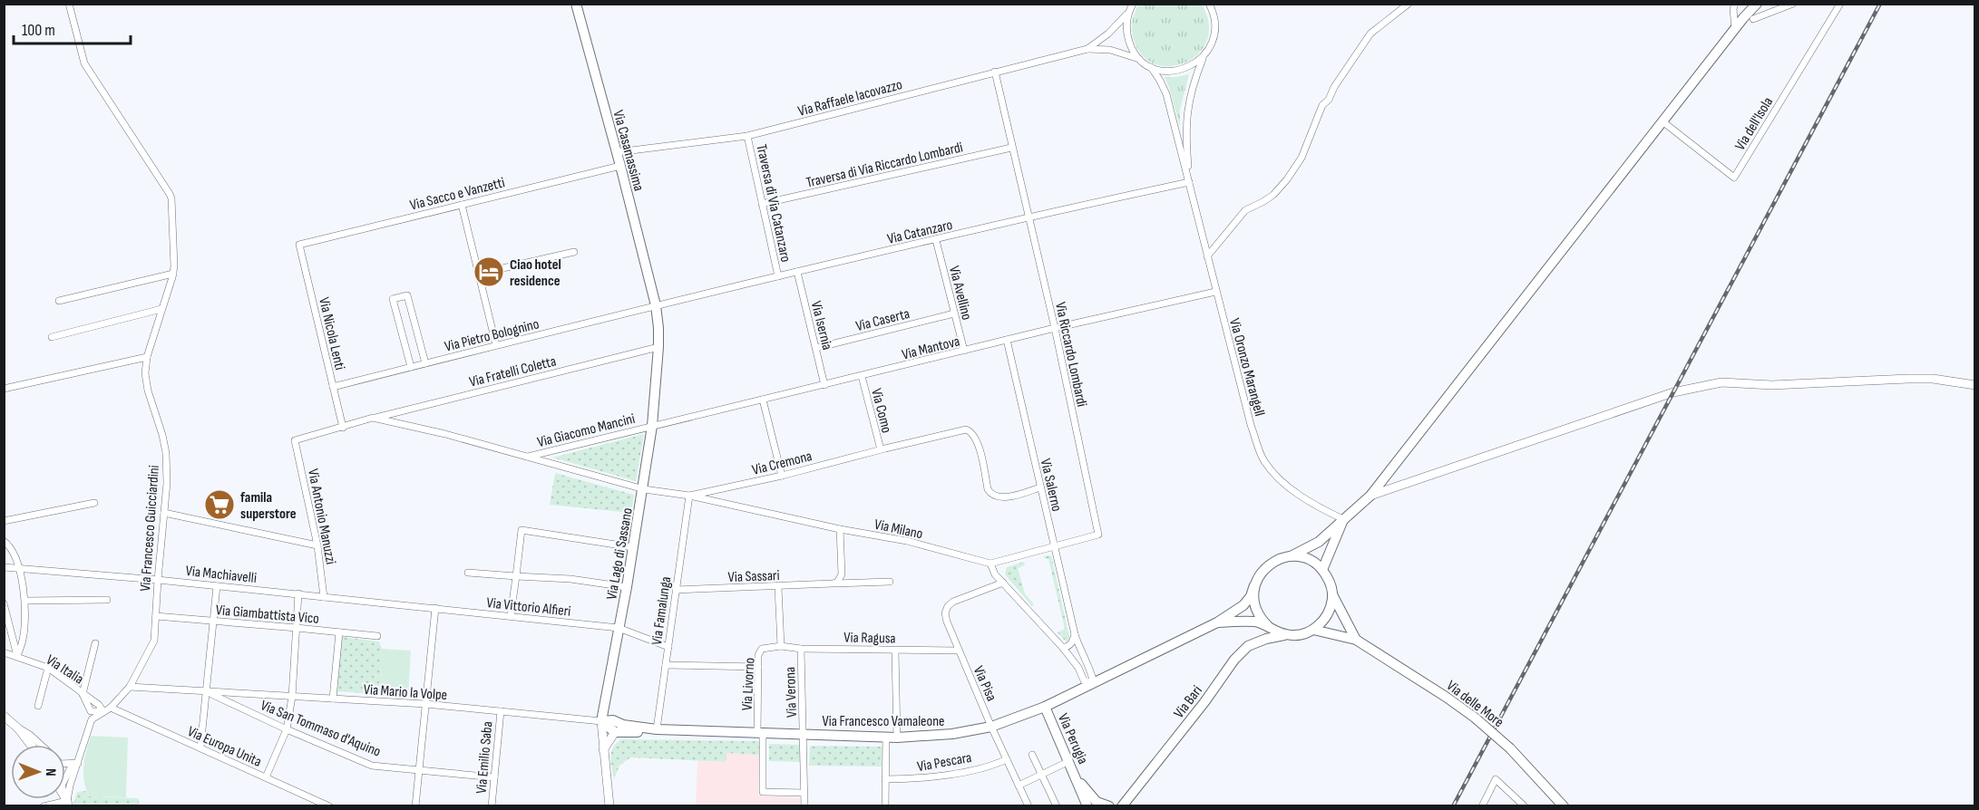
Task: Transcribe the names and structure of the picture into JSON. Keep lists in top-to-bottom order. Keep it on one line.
{"streets":{"main road":["Via Casamassima","Via Lago di Sassano","Via Bari","Via delle More","Via Francesco Vamaleone","Via Perugia"],"street":["Via Raffaele Iacovazzo","Via dell'Isola","Traversa di Via Riccardo Lombardi","Via Sacco e Vanzetti","Traversa di Via Catanzaro","Via Catanzaro","Via Avellino","Via Caserta","Via Isernia","Via Nicola Lenti","Via Pietro Bolognino","Via Mantova","Via Riccardo Lombardi","Via Oronzo Marangell","Via Fratelli Coletta","Via Como","Via Giacomo Mancini","Via Cremona","Via Salerno","Via Antonio Manuzzi","Via Francesco Guicciardini","Via Milano","Via Machiavelli","Via Sassari","Via Vittorio Alfieri","Via Famalunga","Via Giambattista Vico","Via Ragusa","Via Italia","Via Pisa","Via Livorno","Via Mario la Volpe","Via Verona","Via San Tommaso d'Aquino","Via Europa Unita","Via Emilio Saba","Via Pescara"]},"crossings":[["Via Raffaele Iacovazzo","Via Casamassima"],["Via Raffaele Iacovazzo","Traversa di Via Catanzaro"],["Via Raffaele Iacovazzo","Via Riccardo Lombardi"],["Via Casamassima","Via Sacco e Vanzetti"],["Via Casamassima","Via Catanzaro"],["Via Casamassima","Via Pietro Bolognino"],["Via Casamassima","Via Lago di Sassano"],["Traversa di Via Riccardo Lombardi","Traversa di Via Catanzaro"],["Traversa di Via Riccardo Lombardi","Via Riccardo Lombardi"],["Via Sacco e Vanzetti","Via Nicola Lenti"],["Traversa di Via Catanzaro","Via Catanzaro"],["Via Catanzaro","Via Avellino"],["Via Catanzaro","Via Isernia"],["Via Catanzaro","Via Pietro Bolognino"],["Via Catanzaro","Via Riccardo Lombardi"],["Via Catanzaro","Via Oronzo Marangell"],["Via Catanzaro","Via Lago di Sassano"],["Via Avellino","Via Caserta"],["Via Avellino","Via Mantova"],["Via Caserta","Via Isernia"],["Via Isernia","Via Mantova"],["Via Nicola Lenti","Via Pietro Bolognino"],["Via Nicola Lenti","Via Fratelli Coletta"],["Via Pietro Bolognino","Via Lago di Sassano"],["Via Mantova","Via Riccardo Lombardi"],["Via Mantova","Via Oronzo Marangell"],["Via Mantova","Via Como"],["Via Mantova","Via Giacomo Mancini"],["Via Mantova","Via Salerno"],["Via Mantova","Via Lago di Sassano"],["Via Riccardo Lombardi","Via Salerno"],["Via Riccardo Lombardi","Via Milano"],["Via Fratelli Coletta","Via Antonio Manuzzi"],["Via Fratelli Coletta","Via Milano"],["Via Fratelli Coletta","Via Lago di Sassano"],["Via Como","Via Cremona"],["Via Giacomo Mancini","Via Milano"],["Via Giacomo Mancini","Via Lago di Sassano"],["Via Cremona","Via Salerno"],["Via Cremona","Via Milano"],["Via Cremona","Via Famalunga"],["Via Salerno","Via Francesco Vamaleone"],["Via Antonio Manuzzi","Via Machiavelli"],["Via Francesco Guicciardini","Via Machiavelli"],["Via Francesco Guicciardini","Via Giambattista Vico"],["Via Francesco Guicciardini","Via Italia"],["Via Francesco Guicciardini","Via Mario la Volpe"],["Via Francesco Guicciardini","Via Europa Unita"],["Via Milano","Via Lago di Sassano"],["Via Milano","Via Famalunga"],["Via Lago di Sassano","Via Vittorio Alfieri"],["Via Lago di Sassano","Via Mario la Volpe"],["Via Machiavelli","Via Vittorio Alfieri"],["Via Sassari","Via Famalunga"],["Via Vittorio Alfieri","Via Famalunga"],["Via Famalunga","Via Francesco Vamaleone"],["Via Ragusa","Via Pisa"],["Via Ragusa","Via Livorno"],["Via Ragusa","Via Verona"],["Via Pisa","Via Francesco Vamaleone"],["Via Pisa","Via Pescara"],["Via Livorno","Via Verona"],["Via Livorno","Via Francesco Vamaleone"],["Via Mario la Volpe","Via San Tommaso d'Aquino"],["Via Mario la Volpe","Via Emilio Saba"],["Via Verona","Via Francesco Vamaleone"],["Via Bari","Via Francesco Vamaleone"],["Via Francesco Vamaleone","Via Perugia"],["Via San Tommaso d'Aquino","Via Emilio Saba"]],"places":{"hotel":["Ciao hotel residence"],"supermarket":["famila superstore"]},"scale_bar":"100 m","north":"right"}
